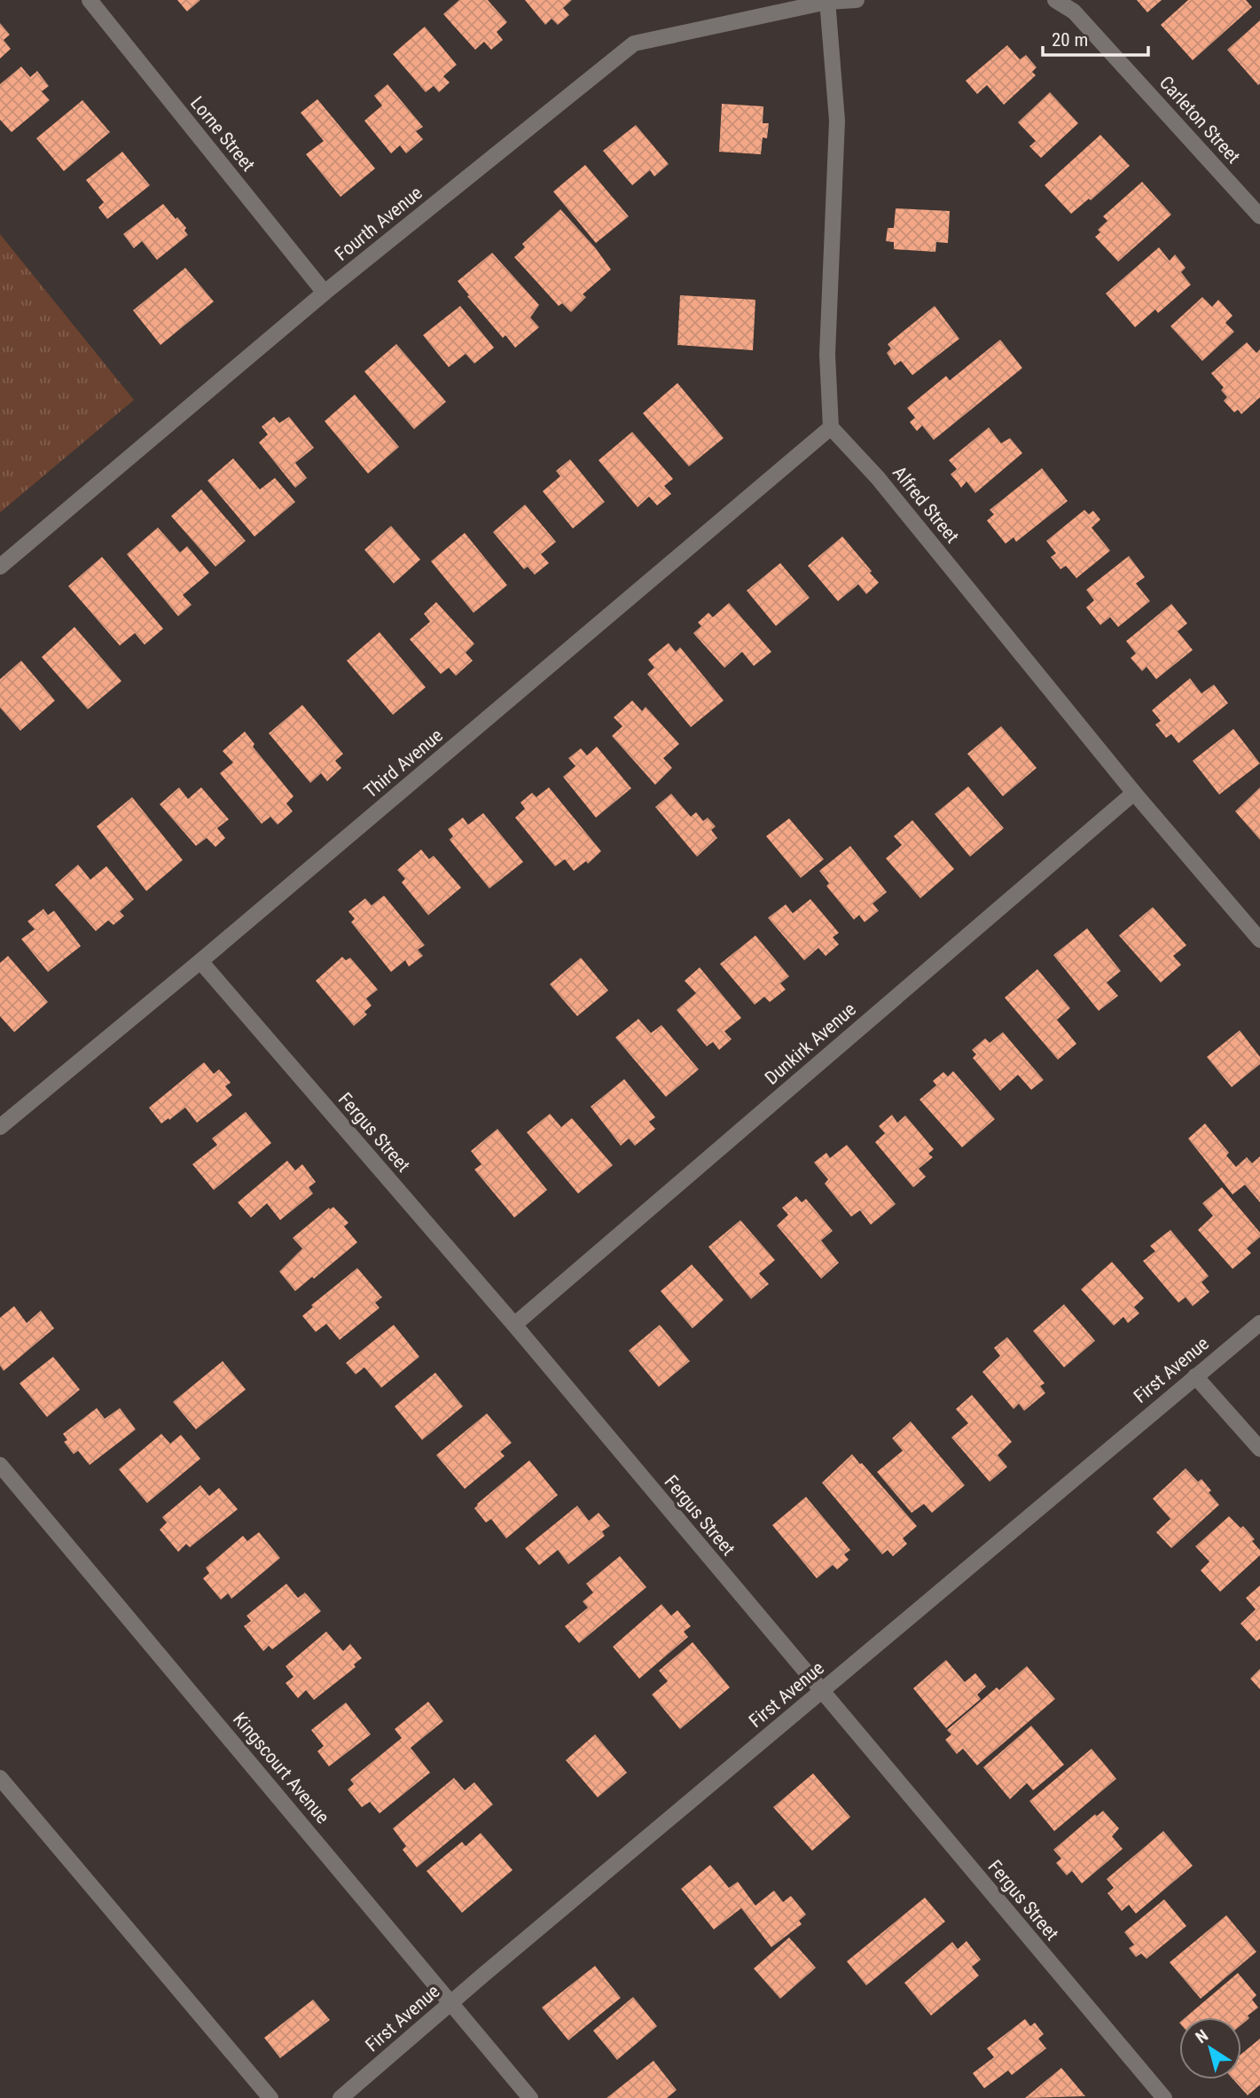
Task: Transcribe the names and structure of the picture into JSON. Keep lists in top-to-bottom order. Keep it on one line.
{"streets":{"street":["Carleton Street","Lorne Street","Fourth Avenue","Alfred Street","Third Avenue","Dunkirk Avenue","Fergus Street","First Avenue","Kingscourt Avenue"]},"crossings":[["Lorne Street","Fourth Avenue"],["Alfred Street","Third Avenue"],["Alfred Street","Dunkirk Avenue"],["Third Avenue","Fergus Street"],["Dunkirk Avenue","Fergus Street"],["Fergus Street","First Avenue"],["First Avenue","Kingscourt Avenue"]],"scale_bar":"20 m","north":"top left"}
